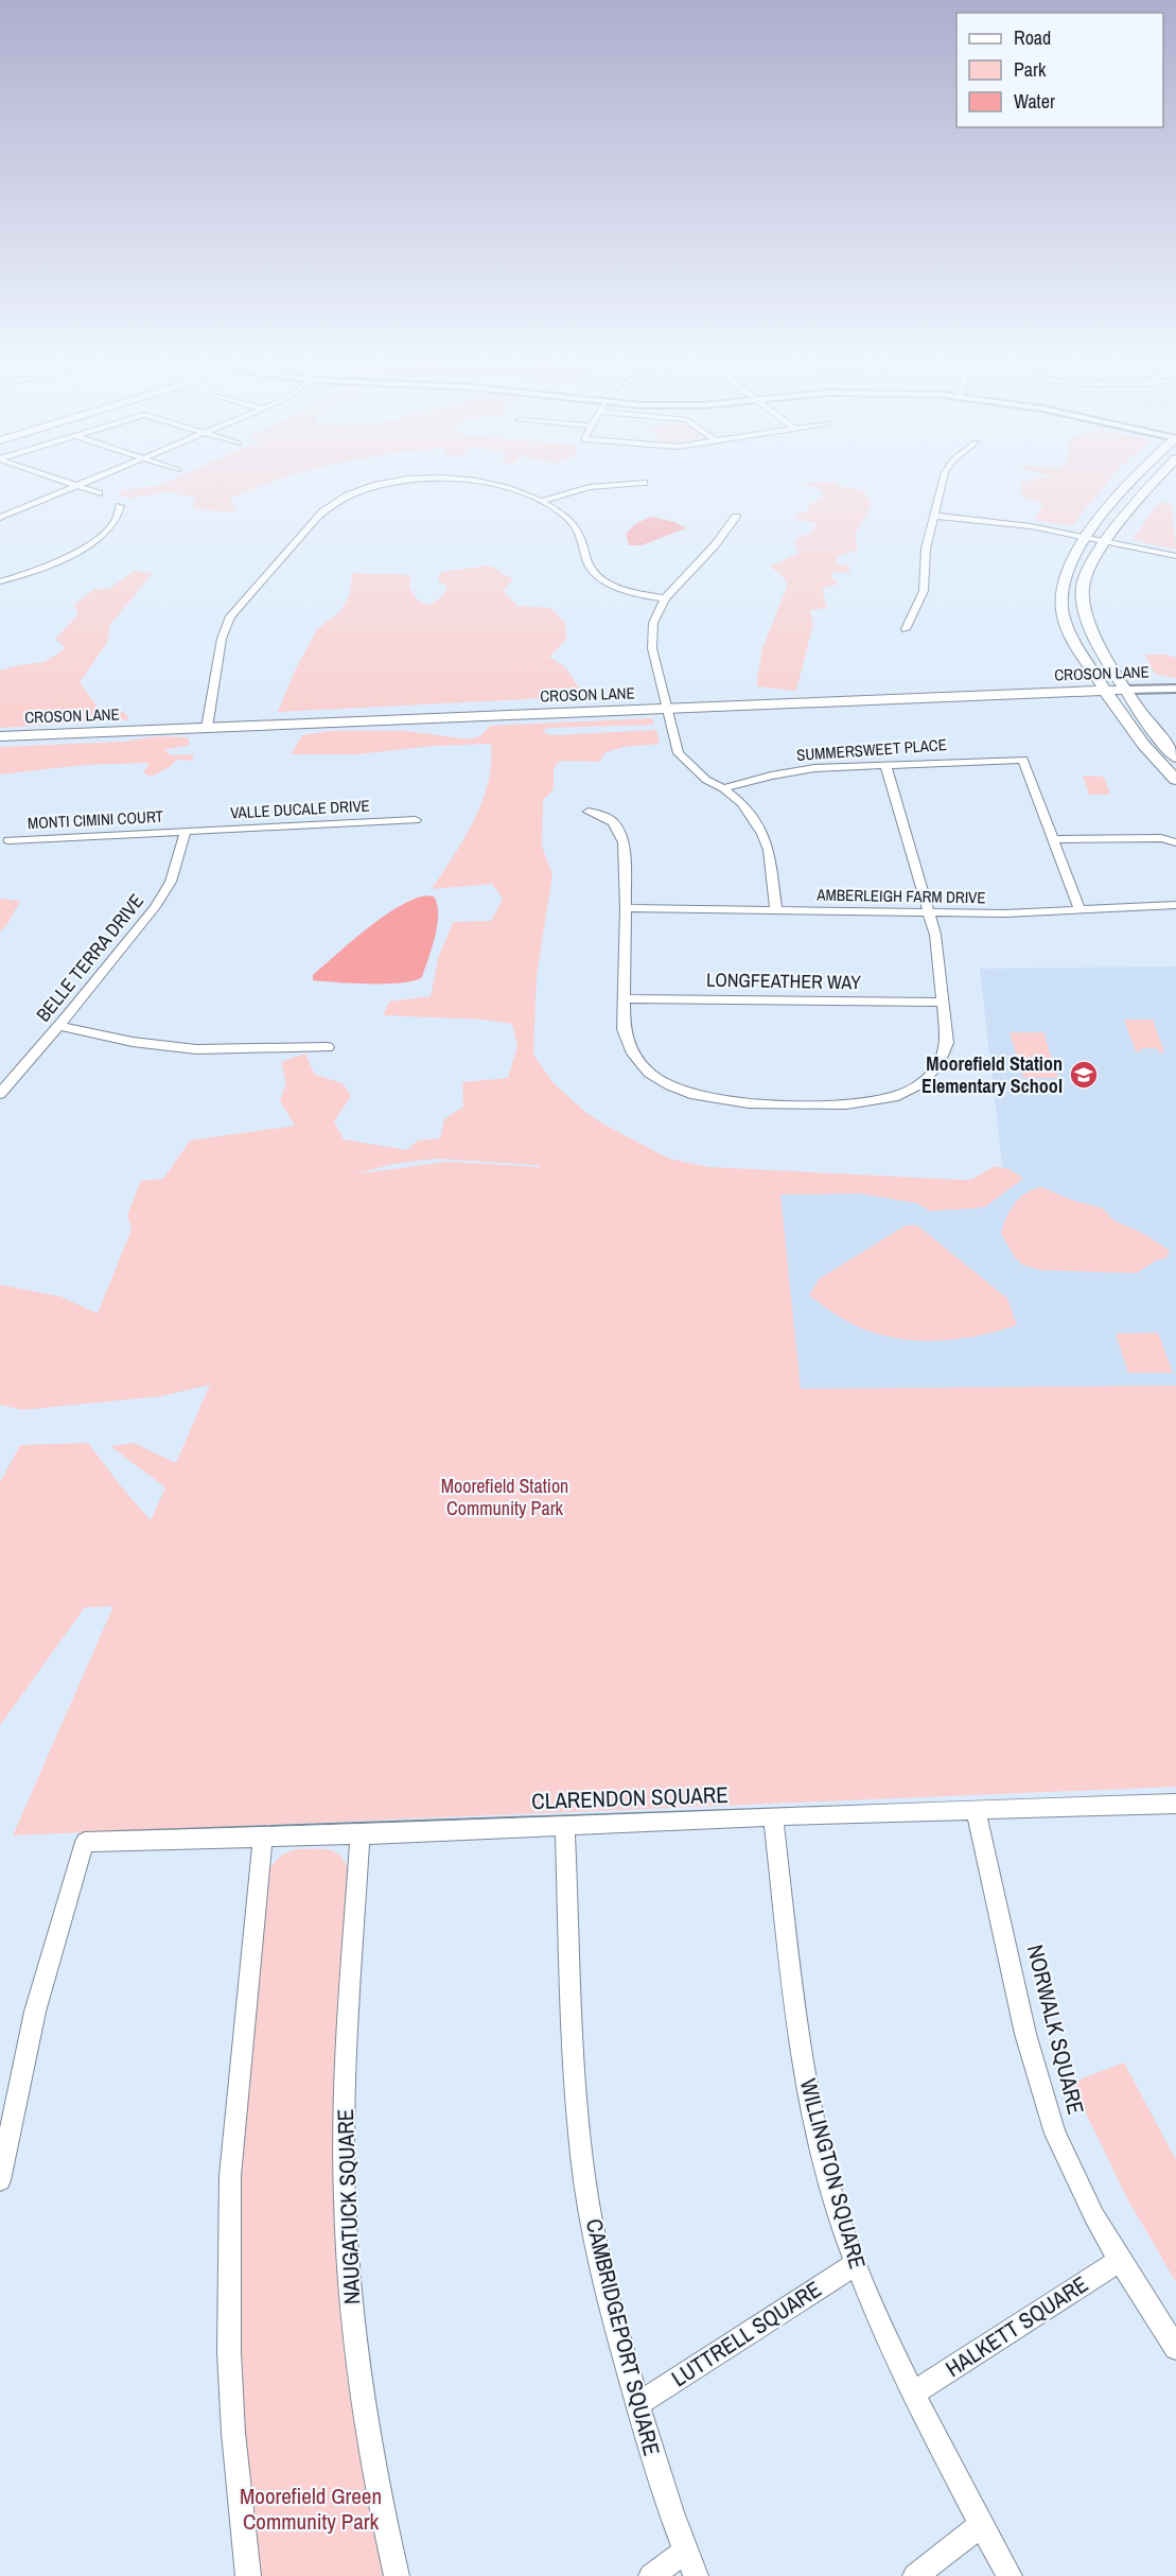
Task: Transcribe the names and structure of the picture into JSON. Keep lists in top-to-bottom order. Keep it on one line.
{"streets":{"main road":["CROSON LANE"],"street":["SUMMERSWEET PLACE","VALLE DUCALE DRIVE","MONTI CIMINI COURT","AMBERLEIGH FARM DRIVE","BELLE TERRA DRIVE","LONGFEATHER WAY","CLARENDON SQUARE","NORWALK SQUARE","WILLINGTON SQUARE","NAUGATUCK SQUARE","HALKETT SQUARE","LUTTRELL SQUARE","CAMBRIDGEPORT SQUARE"]},"crossings":[["VALLE DUCALE DRIVE","MONTI CIMINI COURT"],["VALLE DUCALE DRIVE","BELLE TERRA DRIVE"],["MONTI CIMINI COURT","BELLE TERRA DRIVE"],["CLARENDON SQUARE","NORWALK SQUARE"],["CLARENDON SQUARE","WILLINGTON SQUARE"],["CLARENDON SQUARE","NAUGATUCK SQUARE"],["CLARENDON SQUARE","CAMBRIDGEPORT SQUARE"],["NORWALK SQUARE","HALKETT SQUARE"],["WILLINGTON SQUARE","HALKETT SQUARE"],["WILLINGTON SQUARE","LUTTRELL SQUARE"],["LUTTRELL SQUARE","CAMBRIDGEPORT SQUARE"]],"parks":["Moorefield Station Community Park","Moorefield Green Community Park"],"places":{"school or university":["Moorefield Station Elementary School"]},"legend":["Road","Park","Water"]}
